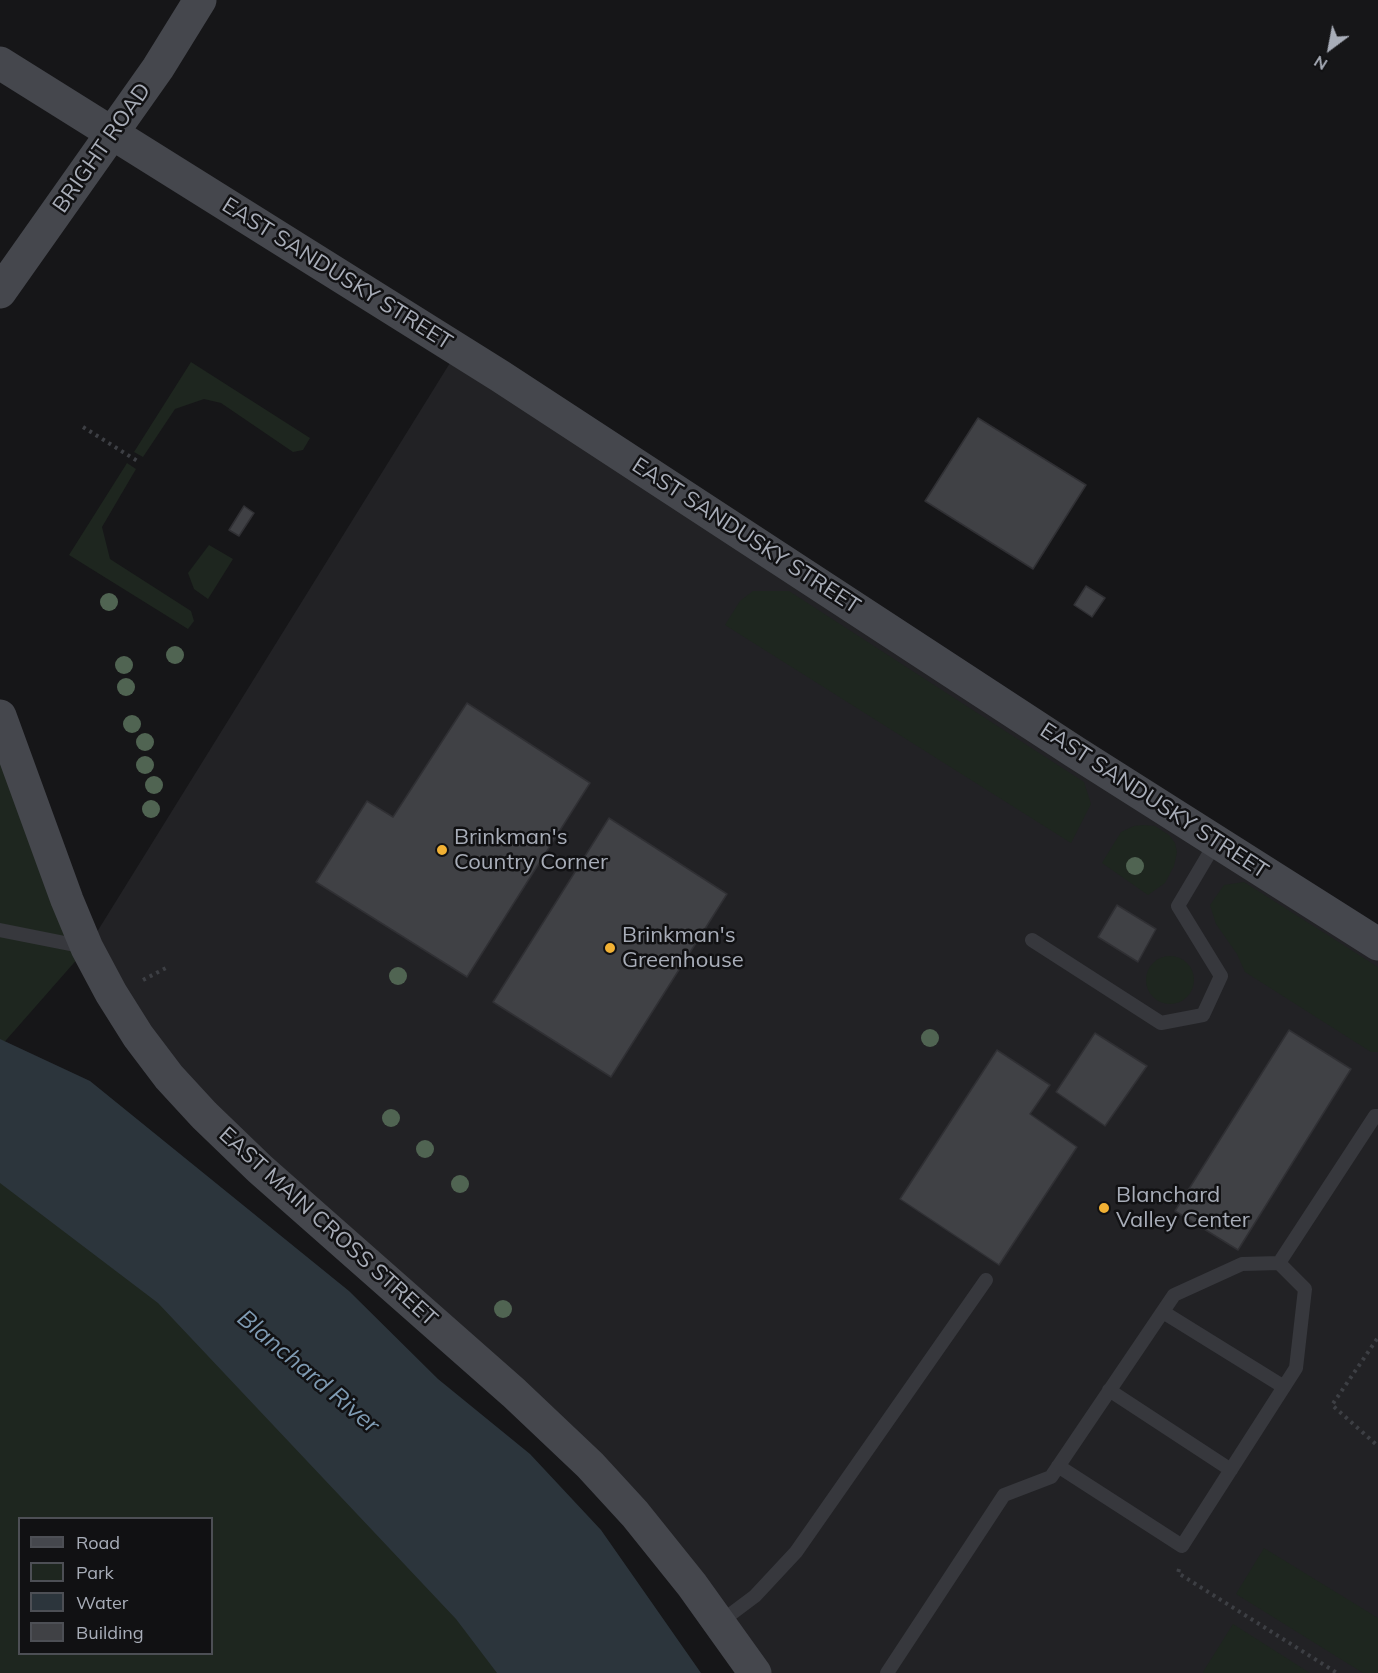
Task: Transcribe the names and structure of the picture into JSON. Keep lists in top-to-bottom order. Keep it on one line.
{"streets":{"main road":["BRIGHT ROAD","EAST SANDUSKY STREET","EAST MAIN CROSS STREET"]},"crossings":[["BRIGHT ROAD","EAST SANDUSKY STREET"]],"water":["Blanchard River"],"places":["Brinkman's Country Corner","Brinkman's Greenhouse","Blanchard Valley Center"],"legend":["Road","Park","Water","Building"],"north":"bottom left"}
